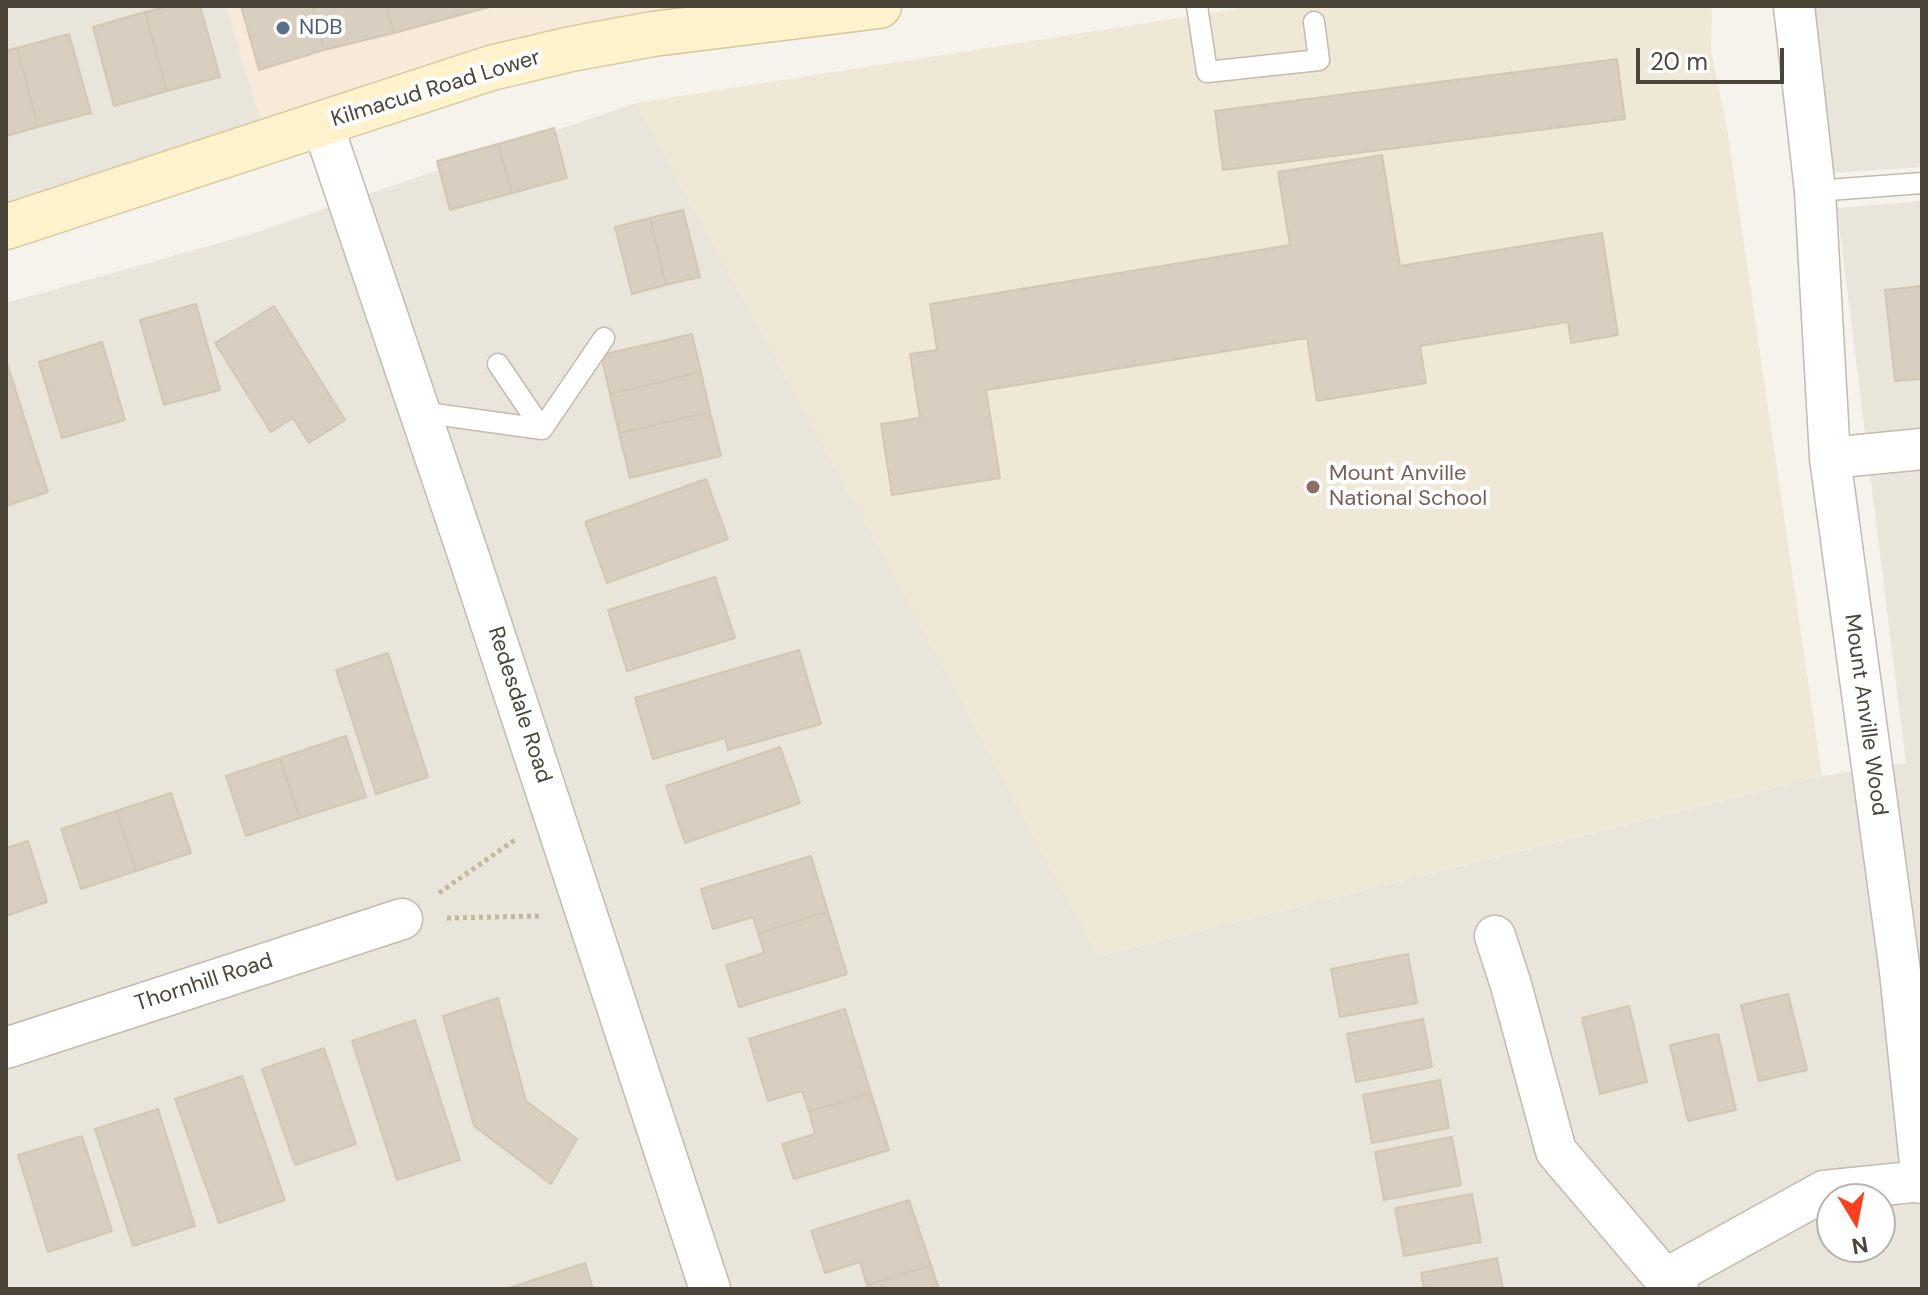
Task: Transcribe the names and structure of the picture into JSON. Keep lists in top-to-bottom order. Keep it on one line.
{"streets":{"main road":["Kilmacud Road Lower"],"street":["Redesdale Road","Mount Anville Wood","Thornhill Road"]},"crossings":[["Kilmacud Road Lower","Redesdale Road"]],"places":["NDB","Mount Anville National School"],"scale_bar":"20 m","north":"bottom"}
